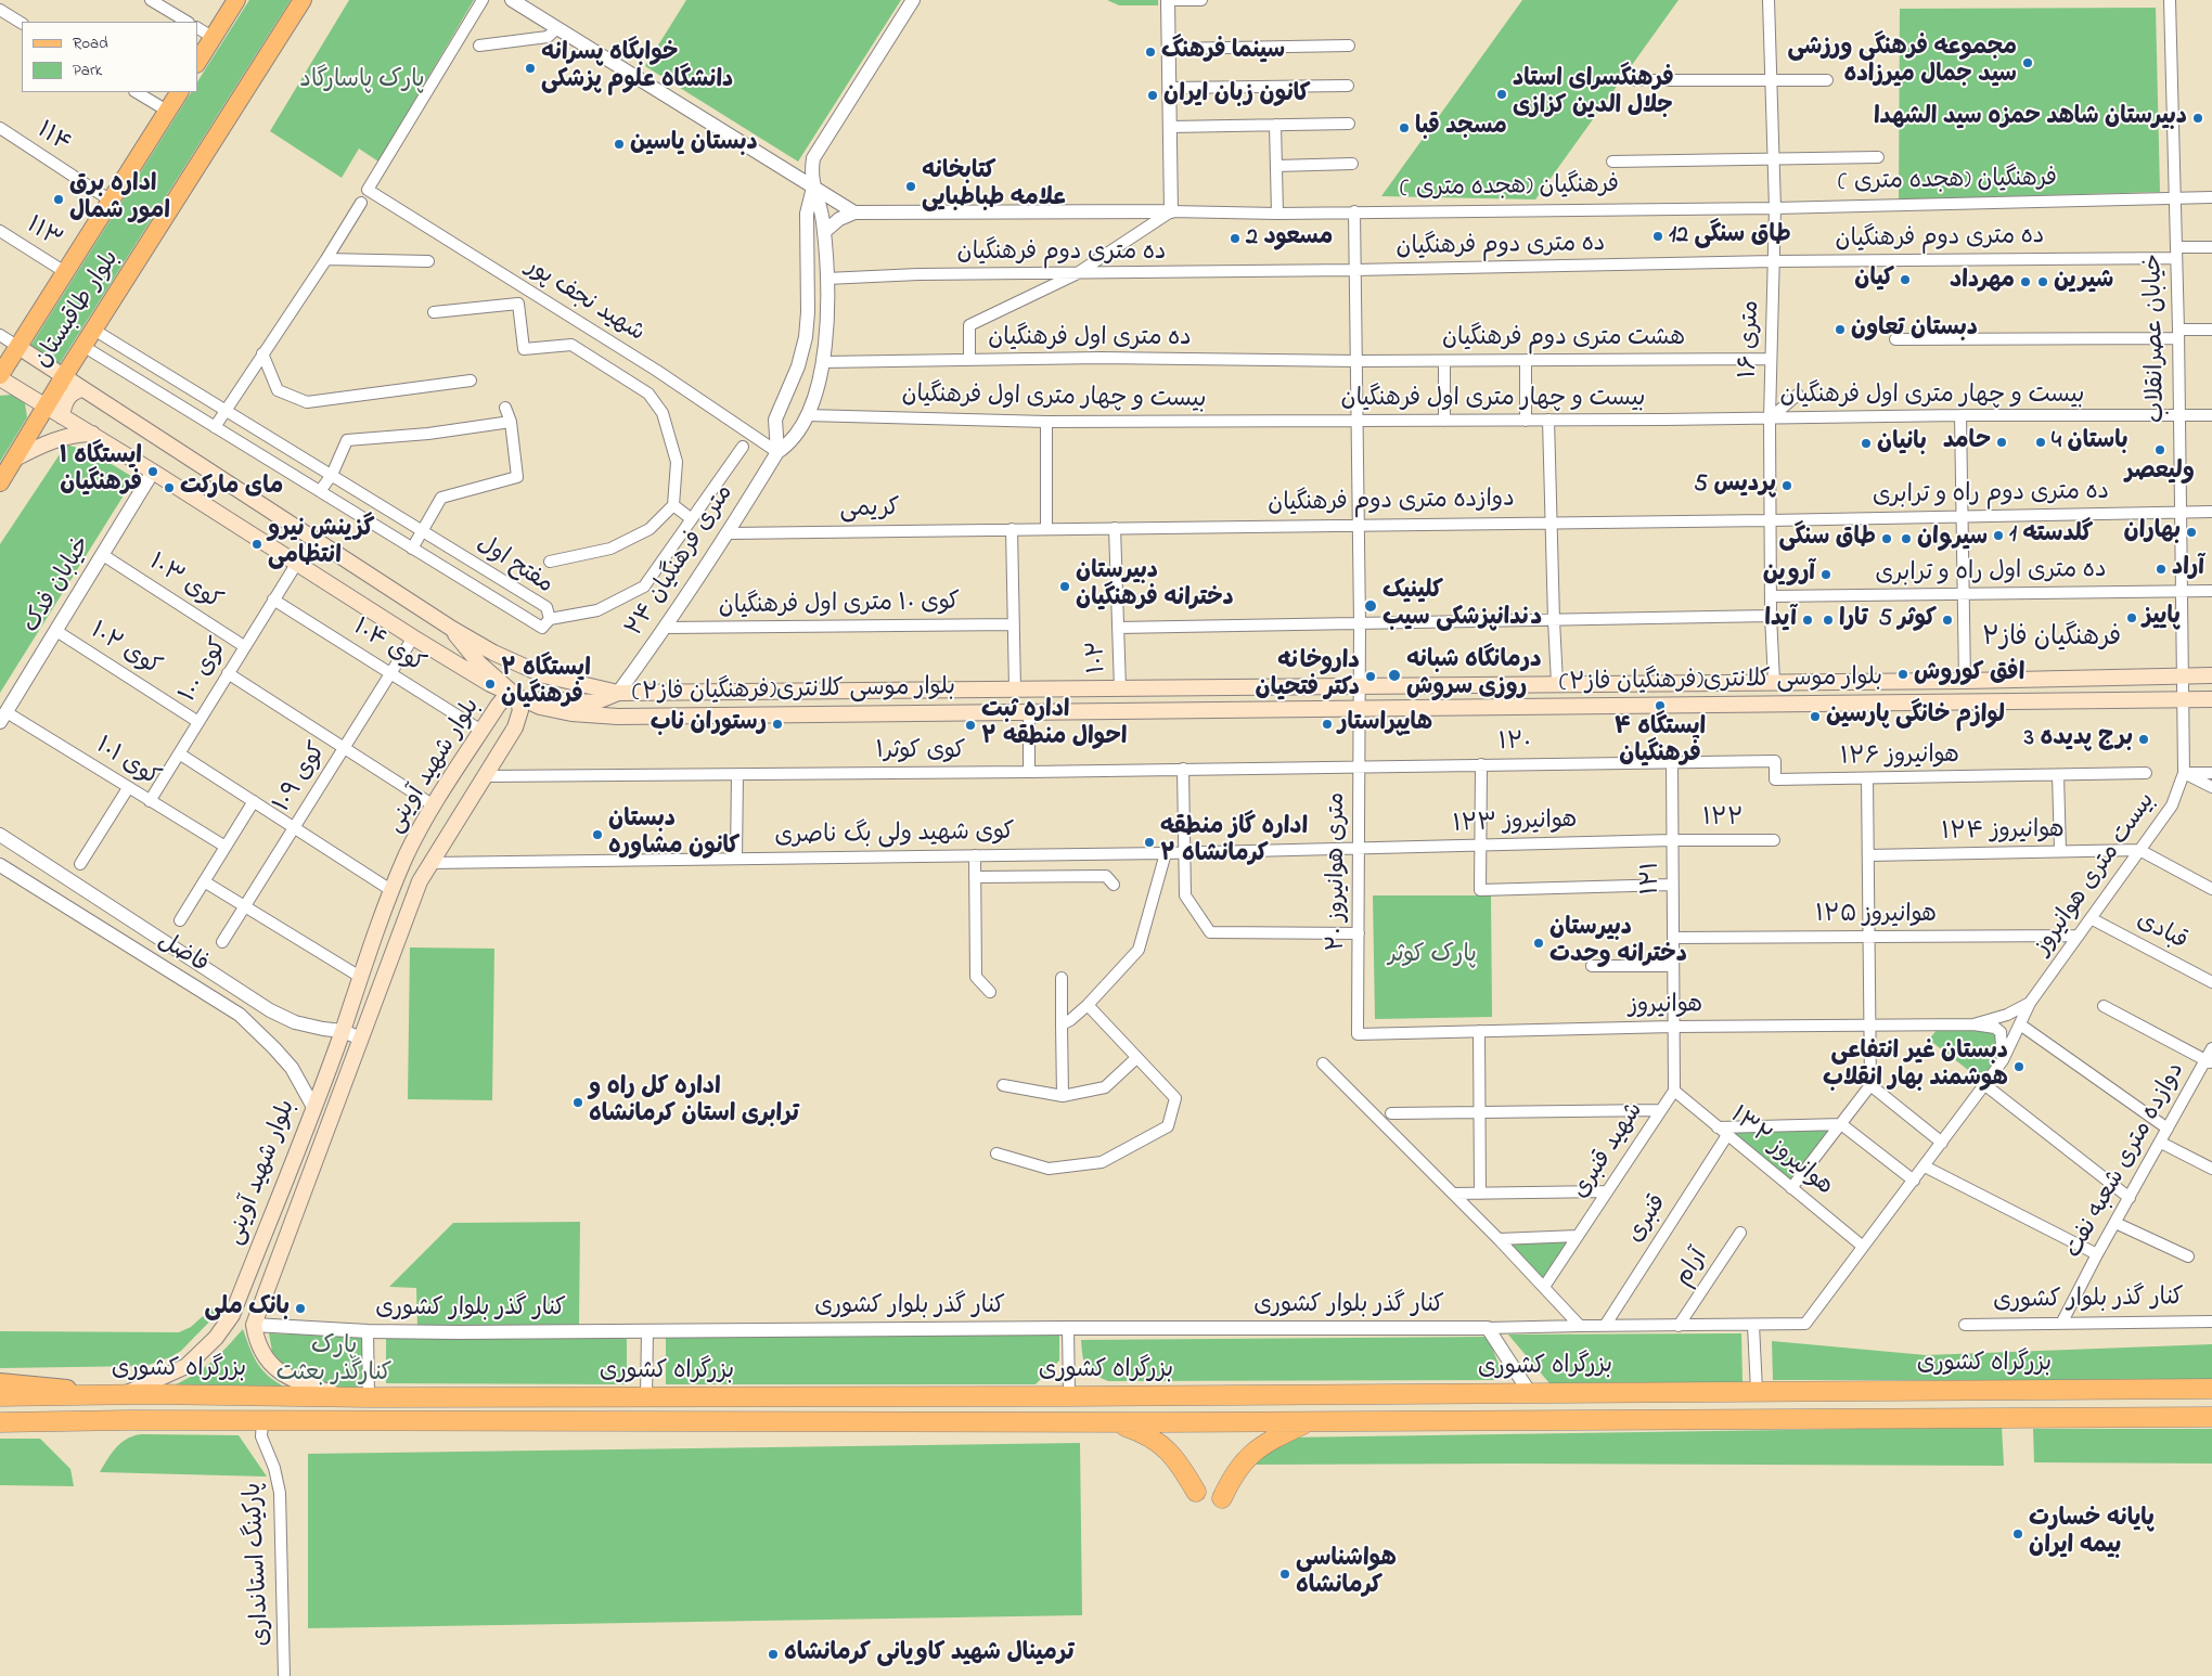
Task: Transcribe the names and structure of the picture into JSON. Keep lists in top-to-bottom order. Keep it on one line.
{"streets":{"highway":["بزرگراه کشوری"],"main road":["بلوار طاقبستان","بلوار موسی کلانتری(فرهنگیان فاز۲)","بلوار شهید آوینی"],"street":["۱۱۴","فرهنگیان (هجده متری )","۱۱۳","ده متری دوم فرهنگیان","شهید نجف پور","خیابان عصرانقلاب","ده متری اول فرهنگیان","هشت متری دوم فرهنگیان","۱۶ متری","بیست و چهار متری اول فرهنگیان","ده متری دوم راه و ترابری","دوازده متری دوم فرهنگیان","کریمی","۲۴ متری فرهنگیان","مفتح اول","ده متری اول راه و ترابری","کوی ۱۰۳","خیابان فدک","کوی ۱۰ متری اول فرهنگیان","کوی ۱۰۴","کوی ۱۰۲","۱۰۲","کوی ۱۰۰","۱۲۰","کوی کوثر۱","هوانیروز ۱۲۶","کوی ۱۰۱","کوی ۱۰۹","۱۲۲","۱۲۳ هوانیروز","هوانیروز ۱۲۴","کوی شهید ولی بگ ناصری","۲۰ متری هوانیروز","بیست متری هوانیروز","۱۲۱","هوانیروز ۱۲۵","قبادی","فاضل","هوانیروز","شهید قنبری","هوانیروز ۱۳۲","دوازده متری شعبه نفت","قنبری","آرام","کنار گذر بلوار کشوری","پارکینگ استانداری"]},"crossings":[["۱۱۴","بلوار طاقبستان"],["فرهنگیان (هجده متری )","خیابان عصرانقلاب"],["فرهنگیان (هجده متری )","۱۶ متری"],["فرهنگیان (هجده متری )","۲۰ متری هوانیروز"],["۱۱۳","بلوار طاقبستان"],["ده متری دوم فرهنگیان","خیابان عصرانقلاب"],["ده متری دوم فرهنگیان","۱۶ متری"],["ده متری دوم فرهنگیان","۲۴ متری فرهنگیان"],["ده متری دوم فرهنگیان","۲۰ متری هوانیروز"],["شهید نجف پور","۲۴ متری فرهنگیان"],["بلوار طاقبستان","مفتح اول"],["بلوار طاقبستان","بلوار موسی کلانتری(فرهنگیان فاز۲)"],["خیابان عصرانقلاب","بیست و چهار متری اول فرهنگیان"],["خیابان عصرانقلاب","ده متری دوم راه و ترابری"],["خیابان عصرانقلاب","ده متری اول راه و ترابری"],["خیابان عصرانقلاب","بلوار موسی کلانتری(فرهنگیان فاز۲)"],["خیابان عصرانقلاب","بیست متری هوانیروز"],["ده متری اول فرهنگیان","هشت متری دوم فرهنگیان"],["ده متری اول فرهنگیان","۲۴ متری فرهنگیان"],["ده متری اول فرهنگیان","۲۰ متری هوانیروز"],["هشت متری دوم فرهنگیان","۱۶ متری"],["هشت متری دوم فرهنگیان","۲۰ متری هوانیروز"],["۱۶ متری","بیست و چهار متری اول فرهنگیان"],["۱۶ متری","ده متری دوم راه و ترابری"],["۱۶ متری","دوازده متری دوم فرهنگیان"],["۱۶ متری","ده متری اول راه و ترابری"],["۱۶ متری","بلوار موسی کلانتری(فرهنگیان فاز۲)"],["بیست و چهار متری اول فرهنگیان","۲۴ متری فرهنگیان"],["بیست و چهار متری اول فرهنگیان","۲۰ متری هوانیروز"],["ده متری دوم راه و ترابری","دوازده متری دوم فرهنگیان"],["دوازده متری دوم فرهنگیان","کریمی"],["دوازده متری دوم فرهنگیان","۱۰۲"],["دوازده متری دوم فرهنگیان","۲۰ متری هوانیروز"],["کریمی","۲۴ متری فرهنگیان"],["۲۴ متری فرهنگیان","کوی ۱۰ متری اول فرهنگیان"],["۲۴ متری فرهنگیان","بلوار موسی کلانتری(فرهنگیان فاز۲)"],["کوی ۱۰۳","خیابان فدک"],["کوی ۱۰۳","کوی ۱۰۰"],["خیابان فدک","کوی ۱۰۲"],["خیابان فدک","بلوار موسی کلانتری(فرهنگیان فاز۲)"],["خیابان فدک","کوی ۱۰۱"],["کوی ۱۰۴","کوی ۱۰۰"],["کوی ۱۰۴","بلوار شهید آوینی"],["کوی ۱۰۴","کوی ۱۰۹"],["کوی ۱۰۲","کوی ۱۰۰"],["۱۰۲","بلوار موسی کلانتری(فرهنگیان فاز۲)"],["کوی ۱۰۰","بلوار موسی کلانتری(فرهنگیان فاز۲)"],["کوی ۱۰۰","کوی ۱۰۱"],["بلوار موسی کلانتری(فرهنگیان فاز۲)","بلوار شهید آوینی"],["بلوار موسی کلانتری(فرهنگیان فاز۲)","کوی ۱۰۹"],["بلوار موسی کلانتری(فرهنگیان فاز۲)","۲۰ متری هوانیروز"],["بلوار موسی کلانتری(فرهنگیان فاز۲)","بیست متری هوانیروز"],["۱۲۰","کوی کوثر۱"],["۱۲۰","هوانیروز ۱۲۶"],["۱۲۰","۲۰ متری هوانیروز"],["۱۲۰","۱۲۱"],["کوی کوثر۱","بلوار شهید آوینی"],["کوی کوثر۱","۲۰ متری هوانیروز"],["هوانیروز ۱۲۶","۱۲۱"],["بلوار شهید آوینی","کوی شهید ولی بگ ناصری"],["بلوار شهید آوینی","فاضل"],["بلوار شهید آوینی","کنار گذر بلوار کشوری"],["بلوار شهید آوینی","بزرگراه کشوری"],["۱۲۲","۱۲۳ هوانیروز"],["۱۲۲","۱۲۱"],["۱۲۳ هوانیروز","کوی شهید ولی بگ ناصری"],["۱۲۳ هوانیروز","۲۰ متری هوانیروز"],["۱۲۳ هوانیروز","۱۲۱"],["هوانیروز ۱۲۴","بیست متری هوانیروز"],["کوی شهید ولی بگ ناصری","۲۰ متری هوانیروز"],["۲۰ متری هوانیروز","هوانیروز"],["بیست متری هوانیروز","هوانیروز ۱۲۵"],["بیست متری هوانیروز","قبادی"],["۱۲۱","هوانیروز ۱۲۵"],["۱۲۱","هوانیروز"],["۱۲۱","شهید قنبری"],["هوانیروز","شهید قنبری"],["شهید قنبری","هوانیروز ۱۳۲"],["هوانیروز ۱۳۲","قنبری"],["دوازده متری شعبه نفت","کنار گذر بلوار کشوری"],["بزرگراه کشوری","پارکینگ استانداری"]],"districts":["فرهنگیان فاز۲"],"parks":["پارک پاسارگاد","پارک کوثر","پارک کنارگذر بعثت"],"places":["سینما فرهنگ","مجموعه فرهنگی ورزشی سید جمال میرزاده","خوابگاه پسرانه دانشگاه علوم پزشکی","فرهنگسرای استاد جلال الدین کزازی","کانون زبان ایران","دبیرستان شاهد حمزه سید الشهدا","مسجد قبا","دبستان یاسین","کتابخانه علامه طباطبایی","اداره برق امور شمال","طاق سنگی 12","مسعود 2","کیان","مهرداد","شیرین","دبستان تعاون","حامد","باستان 4","بانیان","ولیعصر","ایستگاه ۱ فرهنگیان","پردیس 5","مای مارکت","بهاران","گلدسته 1","طاق سنگی","سیروان","گزینش نیرو انتظامی","آراد","آروین","دبیرستان دخترانه فرهنگیان","کلینیک دندانپزشکی سیب","پاییز","آیدا","تارا","کوثر 5","افق کوروش","درمانگاه شبانه روزی سروش","داروخانه دکتر فتحیان","ایستگاه ۲ فرهنگیان","ایستگاه ۴ فرهنگیان","لوازم خانگی پارسین","رستوران ناب","هایپراستار","اداره ثبت احوال منطقه ۲","برج پدیده 3","دبستان کانون مشاوره","اداره گاز منطقه ۲ کرمانشاه","دبیرستان دخترانه وحدت","دبستان غیر انتفاعی هوشمند بهار انقلاب","اداره کل راه و ترابری استان کرمانشاه","بانک ملی","پایانه خسارت بیمه ایران","هواشناسی کرمانشاه","ترمینال شهید کاویانی کرمانشاه"],"legend":["Road","Park"]}
